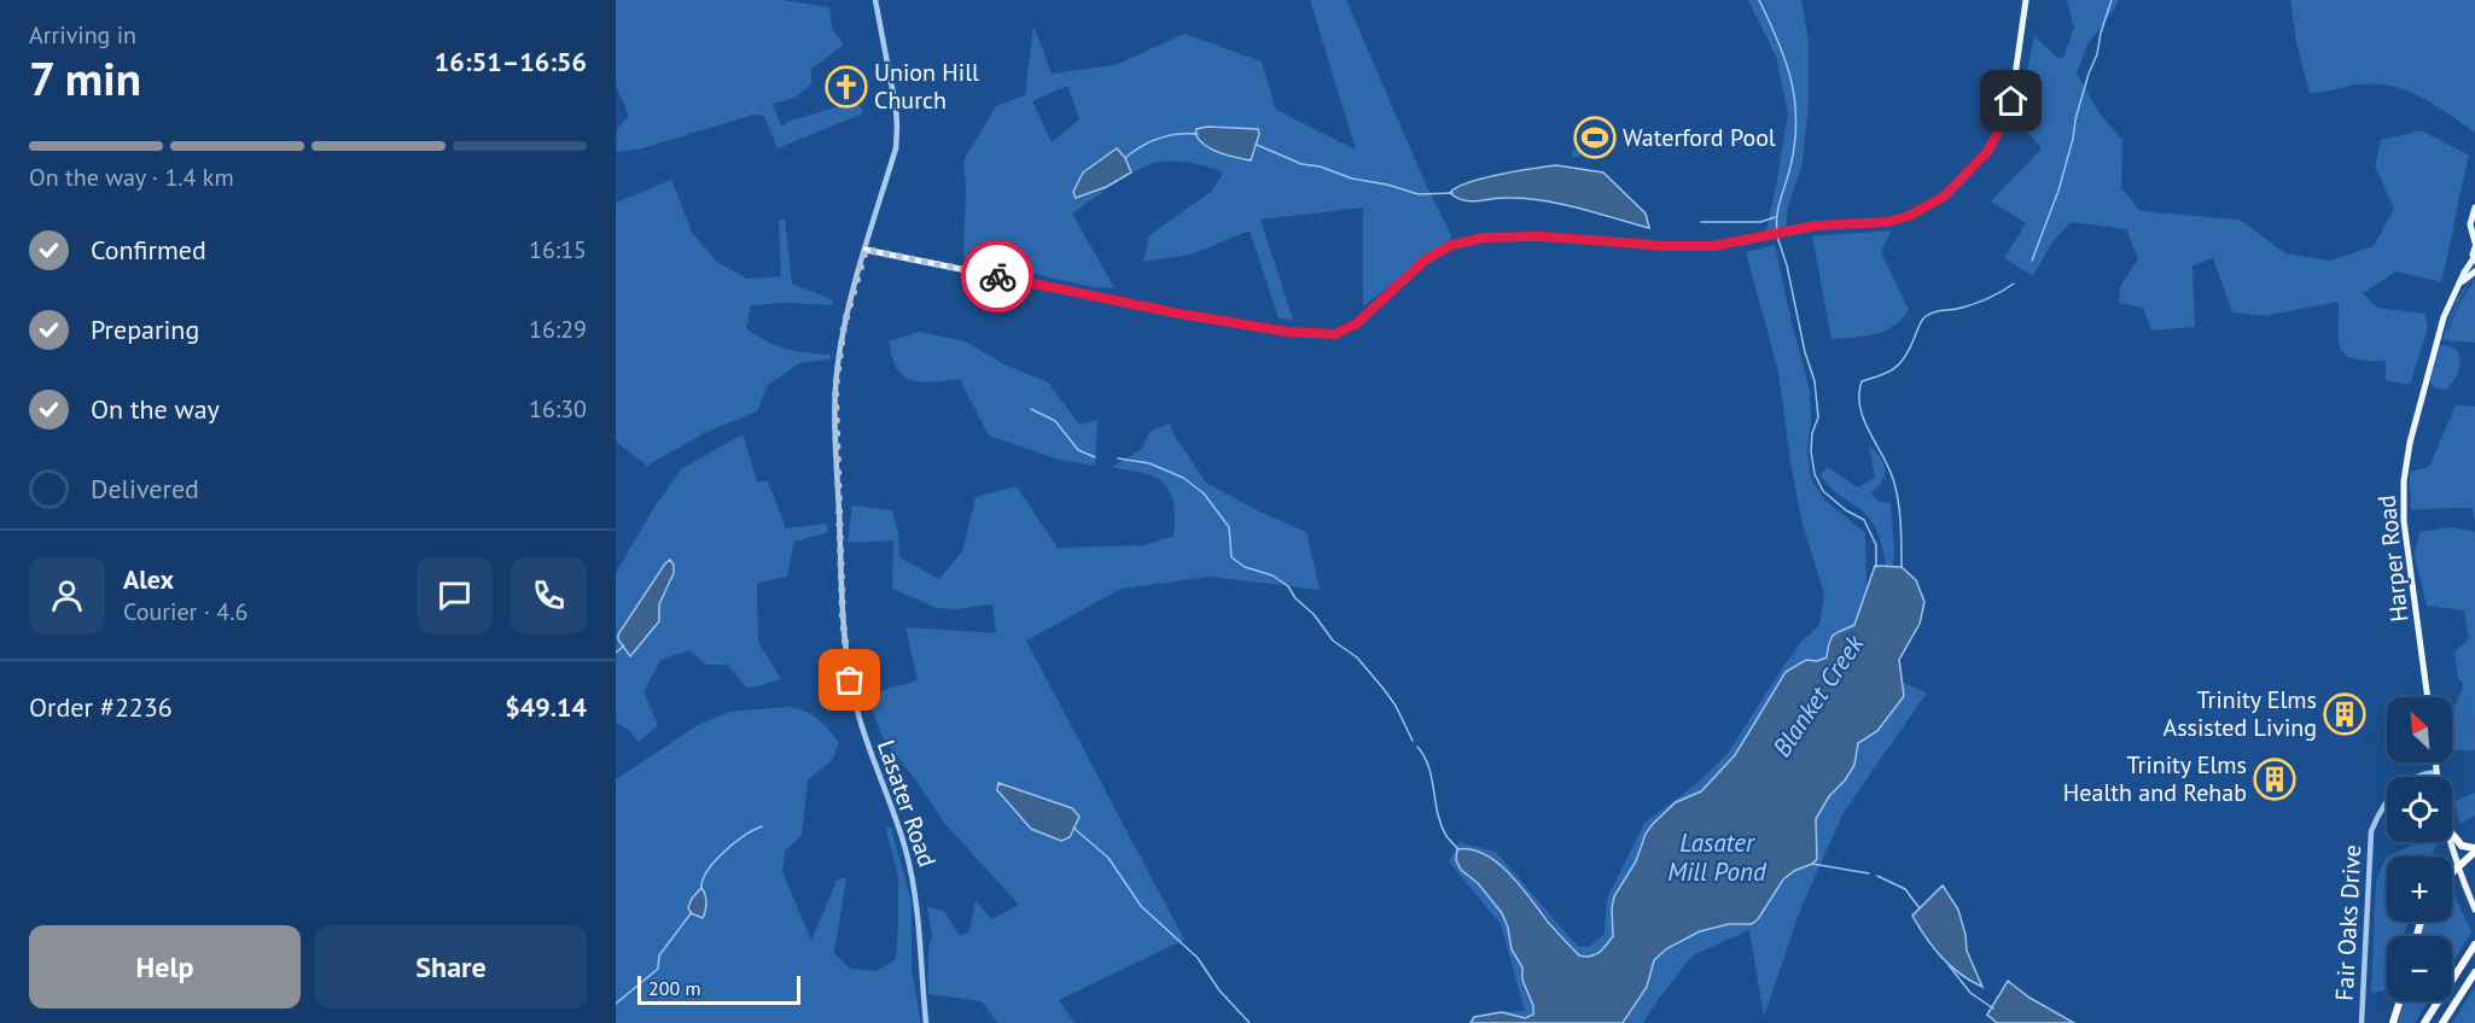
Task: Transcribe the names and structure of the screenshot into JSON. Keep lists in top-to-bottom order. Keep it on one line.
{"streets":{"main road":["Harper Road"],"street":["Lasater Road","Fair Oaks Drive"]},"water":["Blanket Creek","Lasater Mill Pond"],"places":{"church":["Union Hill Church"],"sports":["Waterford Pool"],"building":["Trinity Elms Assisted Living","Trinity Elms Health and Rehab"]},"scale_bar":"200 m","north":"top left","page":{"heading":["7 min","Arriving in","16:51–16:56"],"panel":["Alex","Courier · 4.6","Order #2236","$49.14"],"bar":"On the way · 1.4 km","list":[["Confirmed","16:15"],["Preparing","16:29"],["On the way","16:30"],"Delivered"],"map_buttons":["+","−"],"buttons":["Help","Share"],"scale":"200 m"}}
